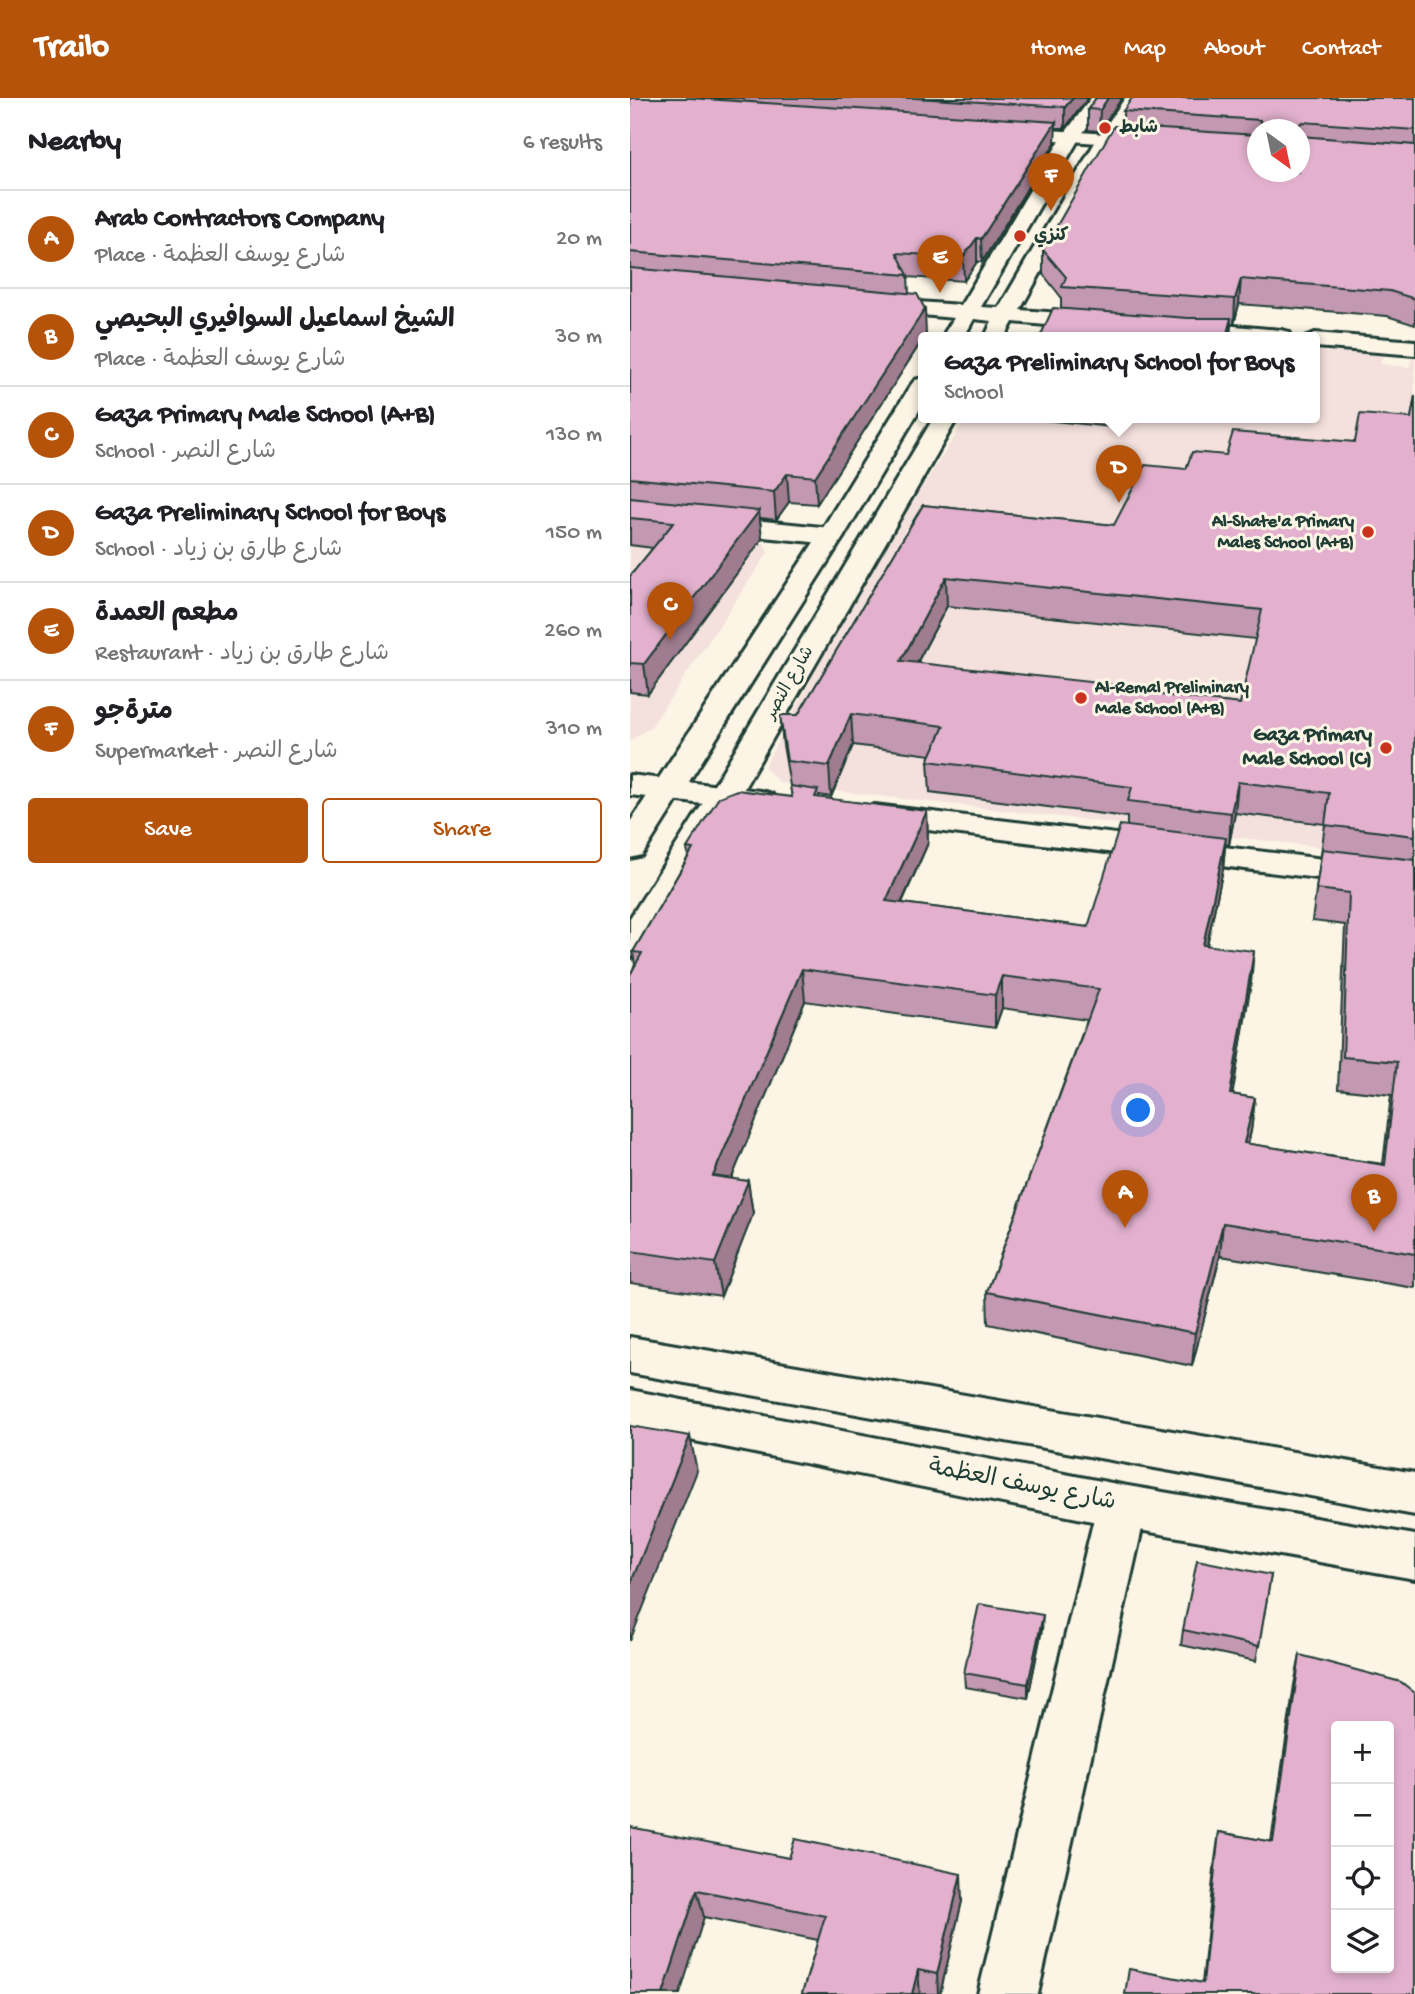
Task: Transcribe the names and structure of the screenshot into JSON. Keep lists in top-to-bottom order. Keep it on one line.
{"streets":{"main road":["شارع النصر","شارع يوسف العظمة"]},"places":["شابط","كنزي","Al-Shate'a Primary Males School (A+B)","Al-Remal Preliminary Male School (A+B)","Gaza Primary Male School (C)"],"north":"bottom right","page":{"header":"Trailo","nav":["Home","Map","About","Contact"],"heading":["Nearby","6 results"],"pins":["F","E","D","C","A","B"],"list":[{"mark":"A","name":"Arab Contractors Company","note":"Place · شارع يوسف العظمة","value":"20 m"},{"mark":"B","name":"الشيخ اسماعيل السوافيري البحيصي","note":"Place · شارع يوسف العظمة","value":"30 m"},{"mark":"C","name":"Gaza Primary Male School (A+B)","note":"School · شارع النصر","value":"130 m"},{"mark":"D","name":"Gaza Preliminary School for Boys","note":"School · شارع طارق بن زياد","value":"150 m"},{"mark":"E","name":"مطعم العمدة","note":"Restaurant · شارع طارق بن زياد","value":"260 m"},{"mark":"F","name":"مترةجو","note":"Supermarket · شارع النصر","value":"310 m"}],"popup":["Gaza Preliminary School for Boys","School"],"buttons":["Save","Share"],"map_buttons":["+","−"]}}
